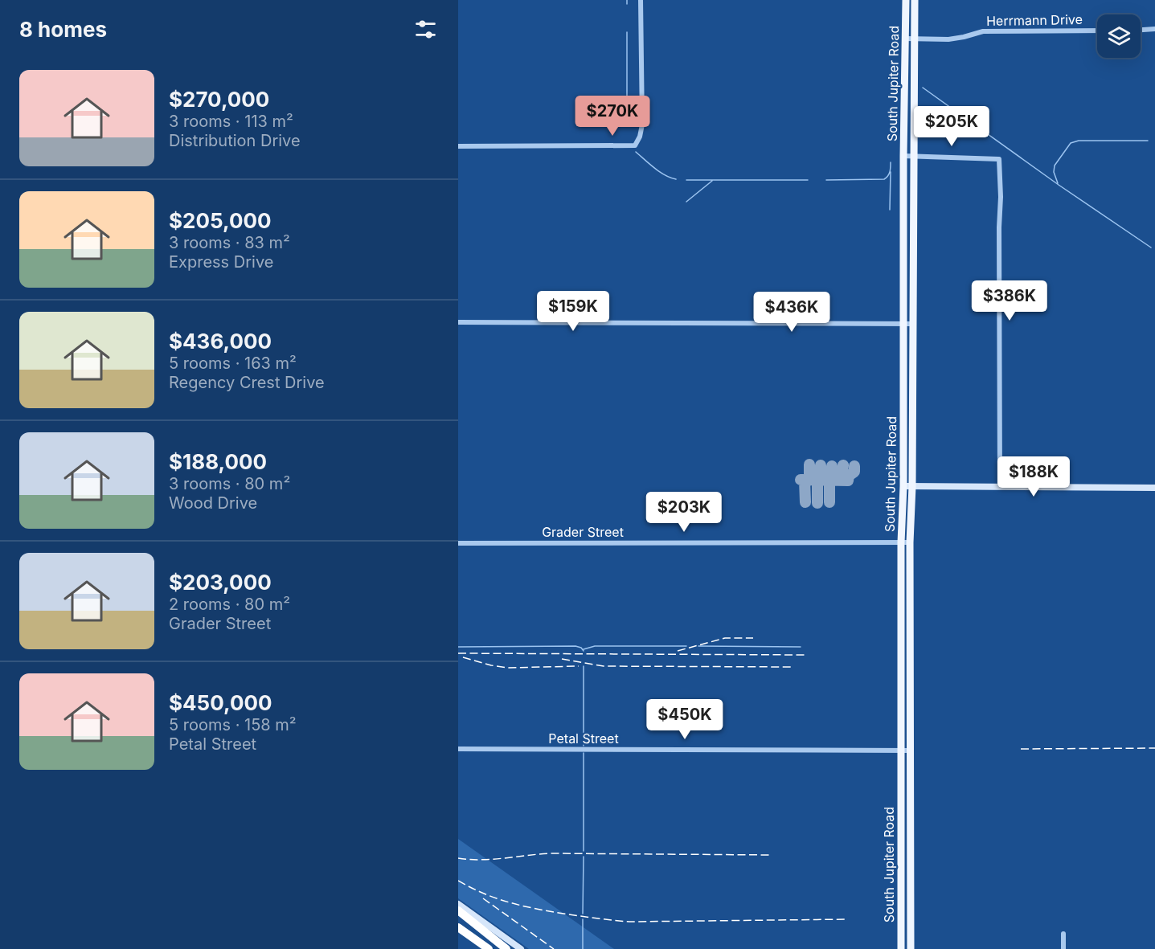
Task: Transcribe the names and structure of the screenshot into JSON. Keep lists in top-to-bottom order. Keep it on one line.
{"streets":{"main road":["South Jupiter Road"],"street":["Herrmann Drive","Grader Street","Petal Street"]},"crossings":[["Herrmann Drive","South Jupiter Road"],["South Jupiter Road","Grader Street"],["South Jupiter Road","Petal Street"]],"page":{"heading":"8 homes","list":[{"name":"$270,000","note":"3 rooms · 113 m² · Distribution Drive"},{"name":"$205,000","note":"3 rooms · 83 m² · Express Drive"},{"name":"$436,000","note":"5 rooms · 163 m² · Regency Crest Drive"},{"name":"$188,000","note":"3 rooms · 80 m² · Wood Drive"},{"name":"$203,000","note":"2 rooms · 80 m² · Grader Street"},{"name":"$450,000","note":"5 rooms · 158 m² · Petal Street"}],"price":["$270K","$205K","$386K","$159K","$436K","$188K","$203K","$450K"]}}
